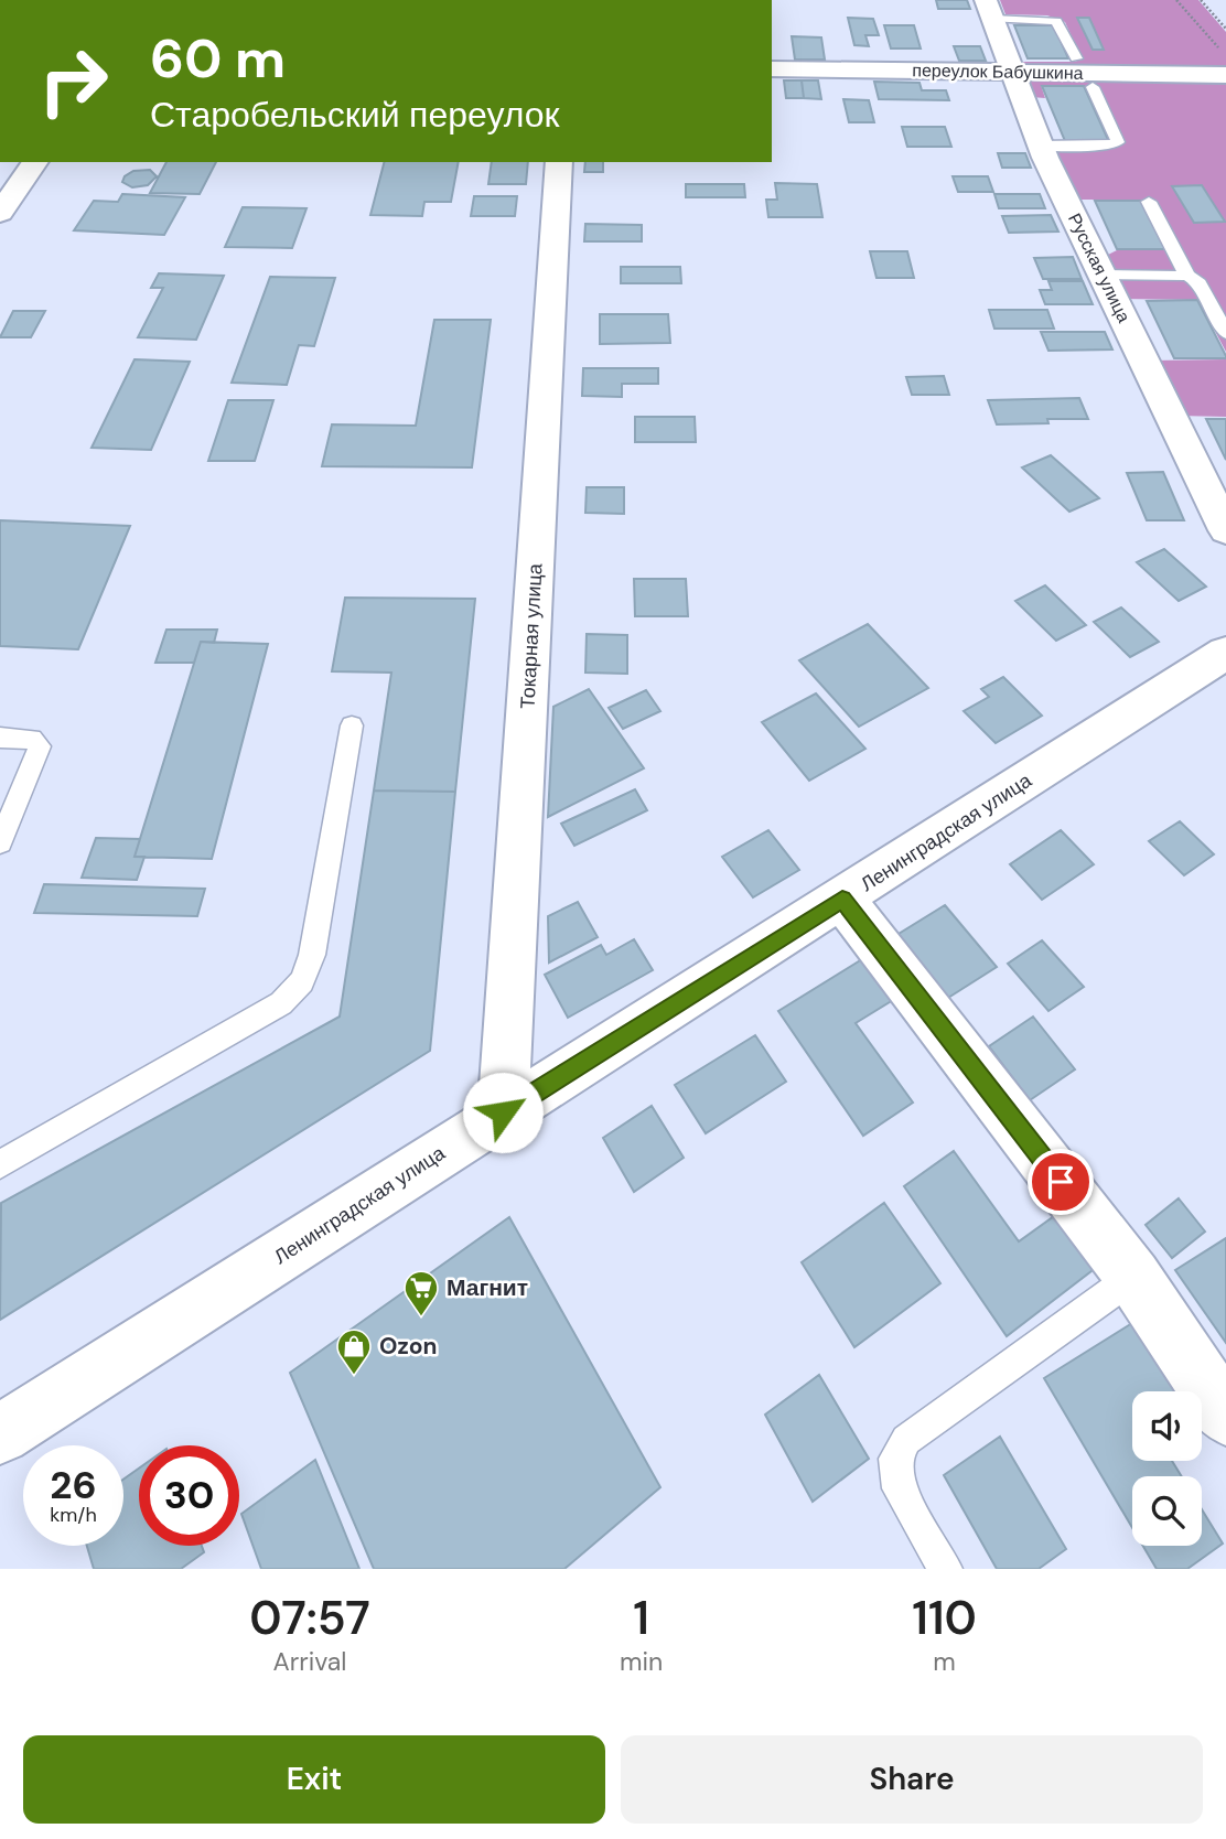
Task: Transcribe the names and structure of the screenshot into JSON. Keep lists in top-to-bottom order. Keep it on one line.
{"streets":{"street":["переулок Бабушкина","Русская улица","Токарная улица","Ленинградская улица"]},"crossings":[["переулок Бабушкина","Русская улица"],["Токарная улица","Ленинградская улица"]],"places":{"supermarket":["Магнит"],"shop":["Ozon"]},"page":{"turn":["60 m","Старобельский переулок"],"speed":"26 km/h","limit":"30","eta":["07:57","Arrival","1","min","110","m"],"buttons":["Exit","Share"]}}
